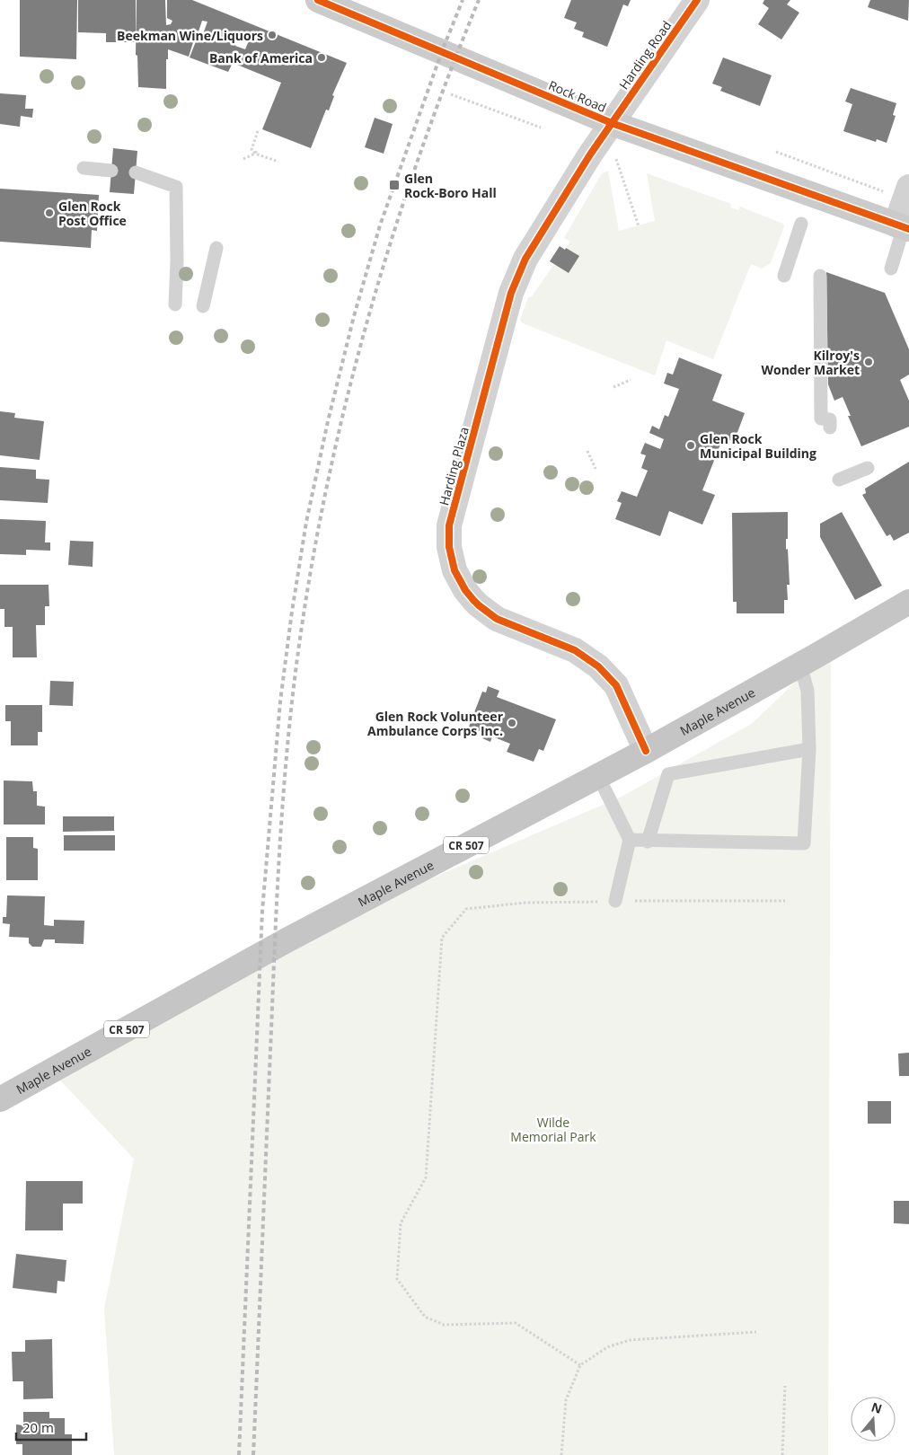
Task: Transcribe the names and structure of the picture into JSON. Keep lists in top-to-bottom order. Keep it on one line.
{"streets":{"main road":["Maple Avenue","CR 507"],"street":["Harding Road","Rock Road","Harding Plaza"]},"crossings":[["Harding Road","Rock Road"],["Harding Road","Harding Plaza"],["Rock Road","Harding Plaza"],["Harding Plaza","Maple Avenue"]],"parks":["Wilde Memorial Park"],"places":{"other":["Beekman Wine/Liquors","Bank of America","Glen Rock Post Office","Kilroy's Wonder Market","Glen Rock Municipal Building","Glen Rock Volunteer Ambulance Corps Inc."],"transit":["Glen Rock-Boro Hall"]},"scale_bar":"20 m","north":"top"}
